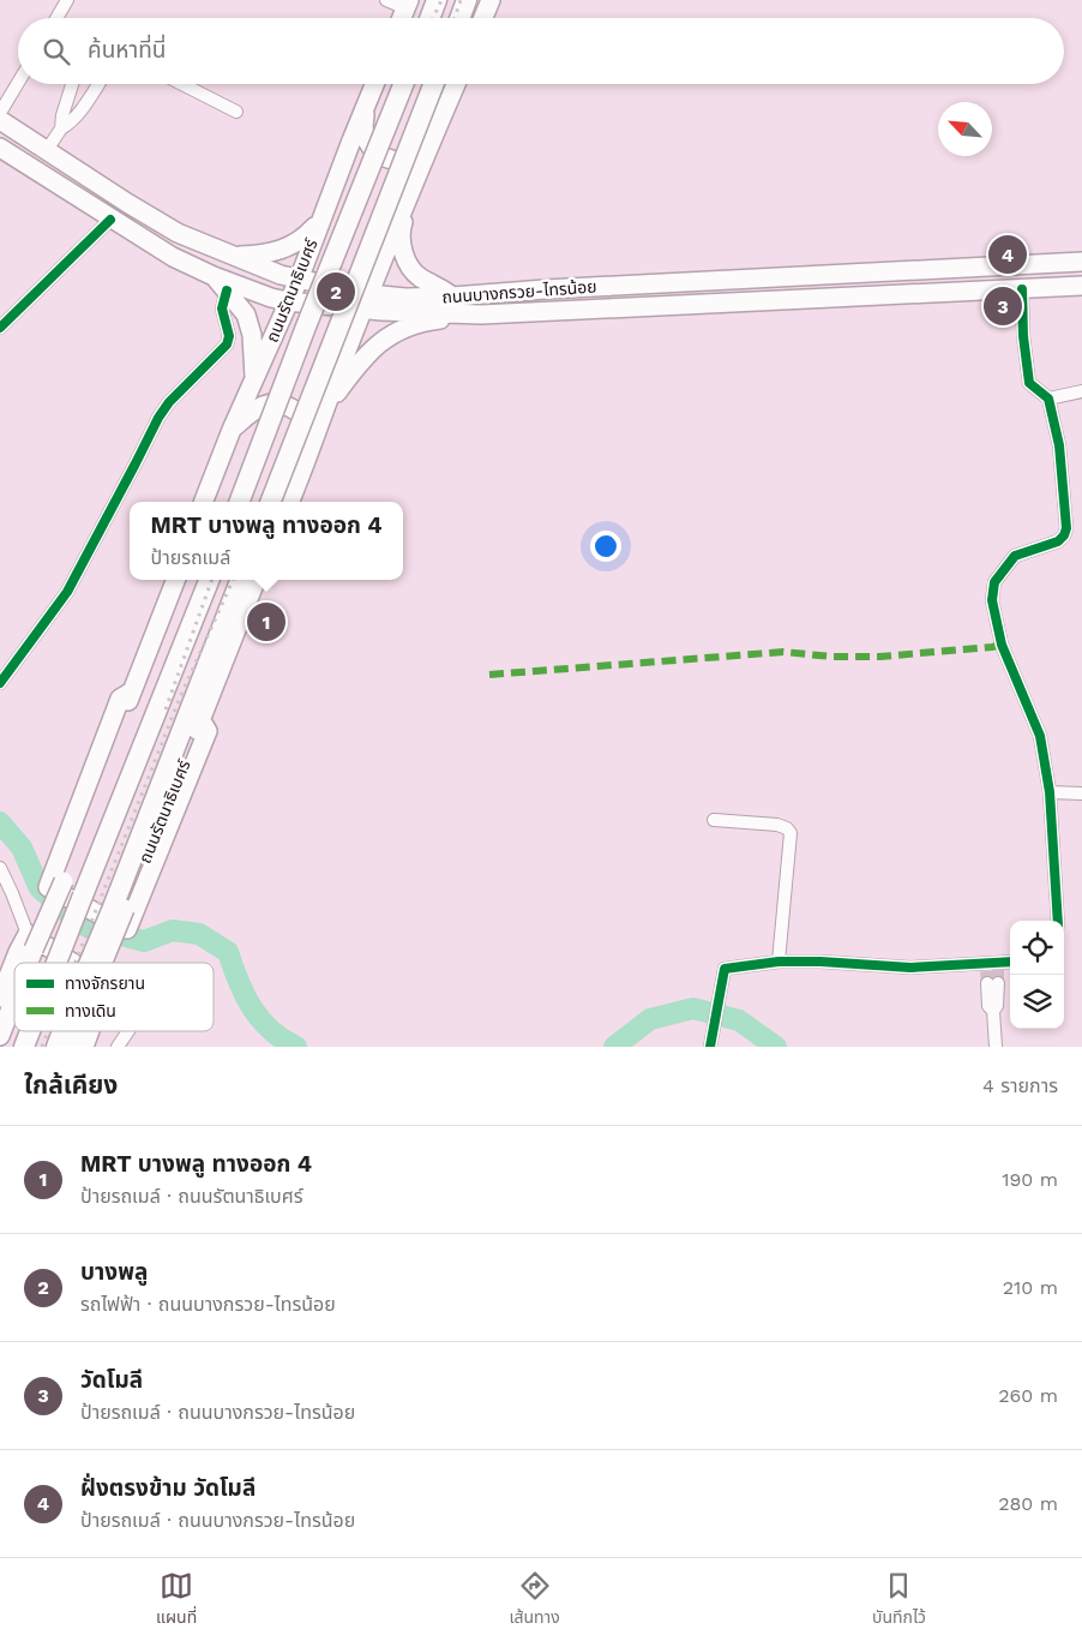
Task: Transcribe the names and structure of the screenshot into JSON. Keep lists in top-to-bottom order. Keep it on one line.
{"streets":{"main road":["ถนนรัตนาธิเบศร์","ถนนบางกรวย-ไทรน้อย"]},"crossings":[["ถนนรัตนาธิเบศร์","ถนนบางกรวย-ไทรน้อย"]],"legend":["ทางจักรยาน","ทางเดิน"],"north":"top left","page":{"search":"ค้นหาที่นี่","pins":["4","2","3","1"],"popup":["MRT บางพลู ทางออก 4","ป้ายรถเมล์"],"heading":["ใกล้เคียง","4 รายการ"],"list":[{"mark":"1","name":"MRT บางพลู ทางออก 4","note":"ป้ายรถเมล์ · ถนนรัตนาธิเบศร์","value":"190 m"},{"mark":"2","name":"บางพลู","note":"รถไฟฟ้า · ถนนบางกรวย-ไทรน้อย","value":"210 m"},{"mark":"3","name":"วัดโมลี","note":"ป้ายรถเมล์ · ถนนบางกรวย-ไทรน้อย","value":"260 m"},{"mark":"4","name":"ฝั่งตรงข้าม วัดโมลี","note":"ป้ายรถเมล์ · ถนนบางกรวย-ไทรน้อย","value":"280 m"}],"nav":["แผนที่","เส้นทาง","บันทึกไว้"]}}
